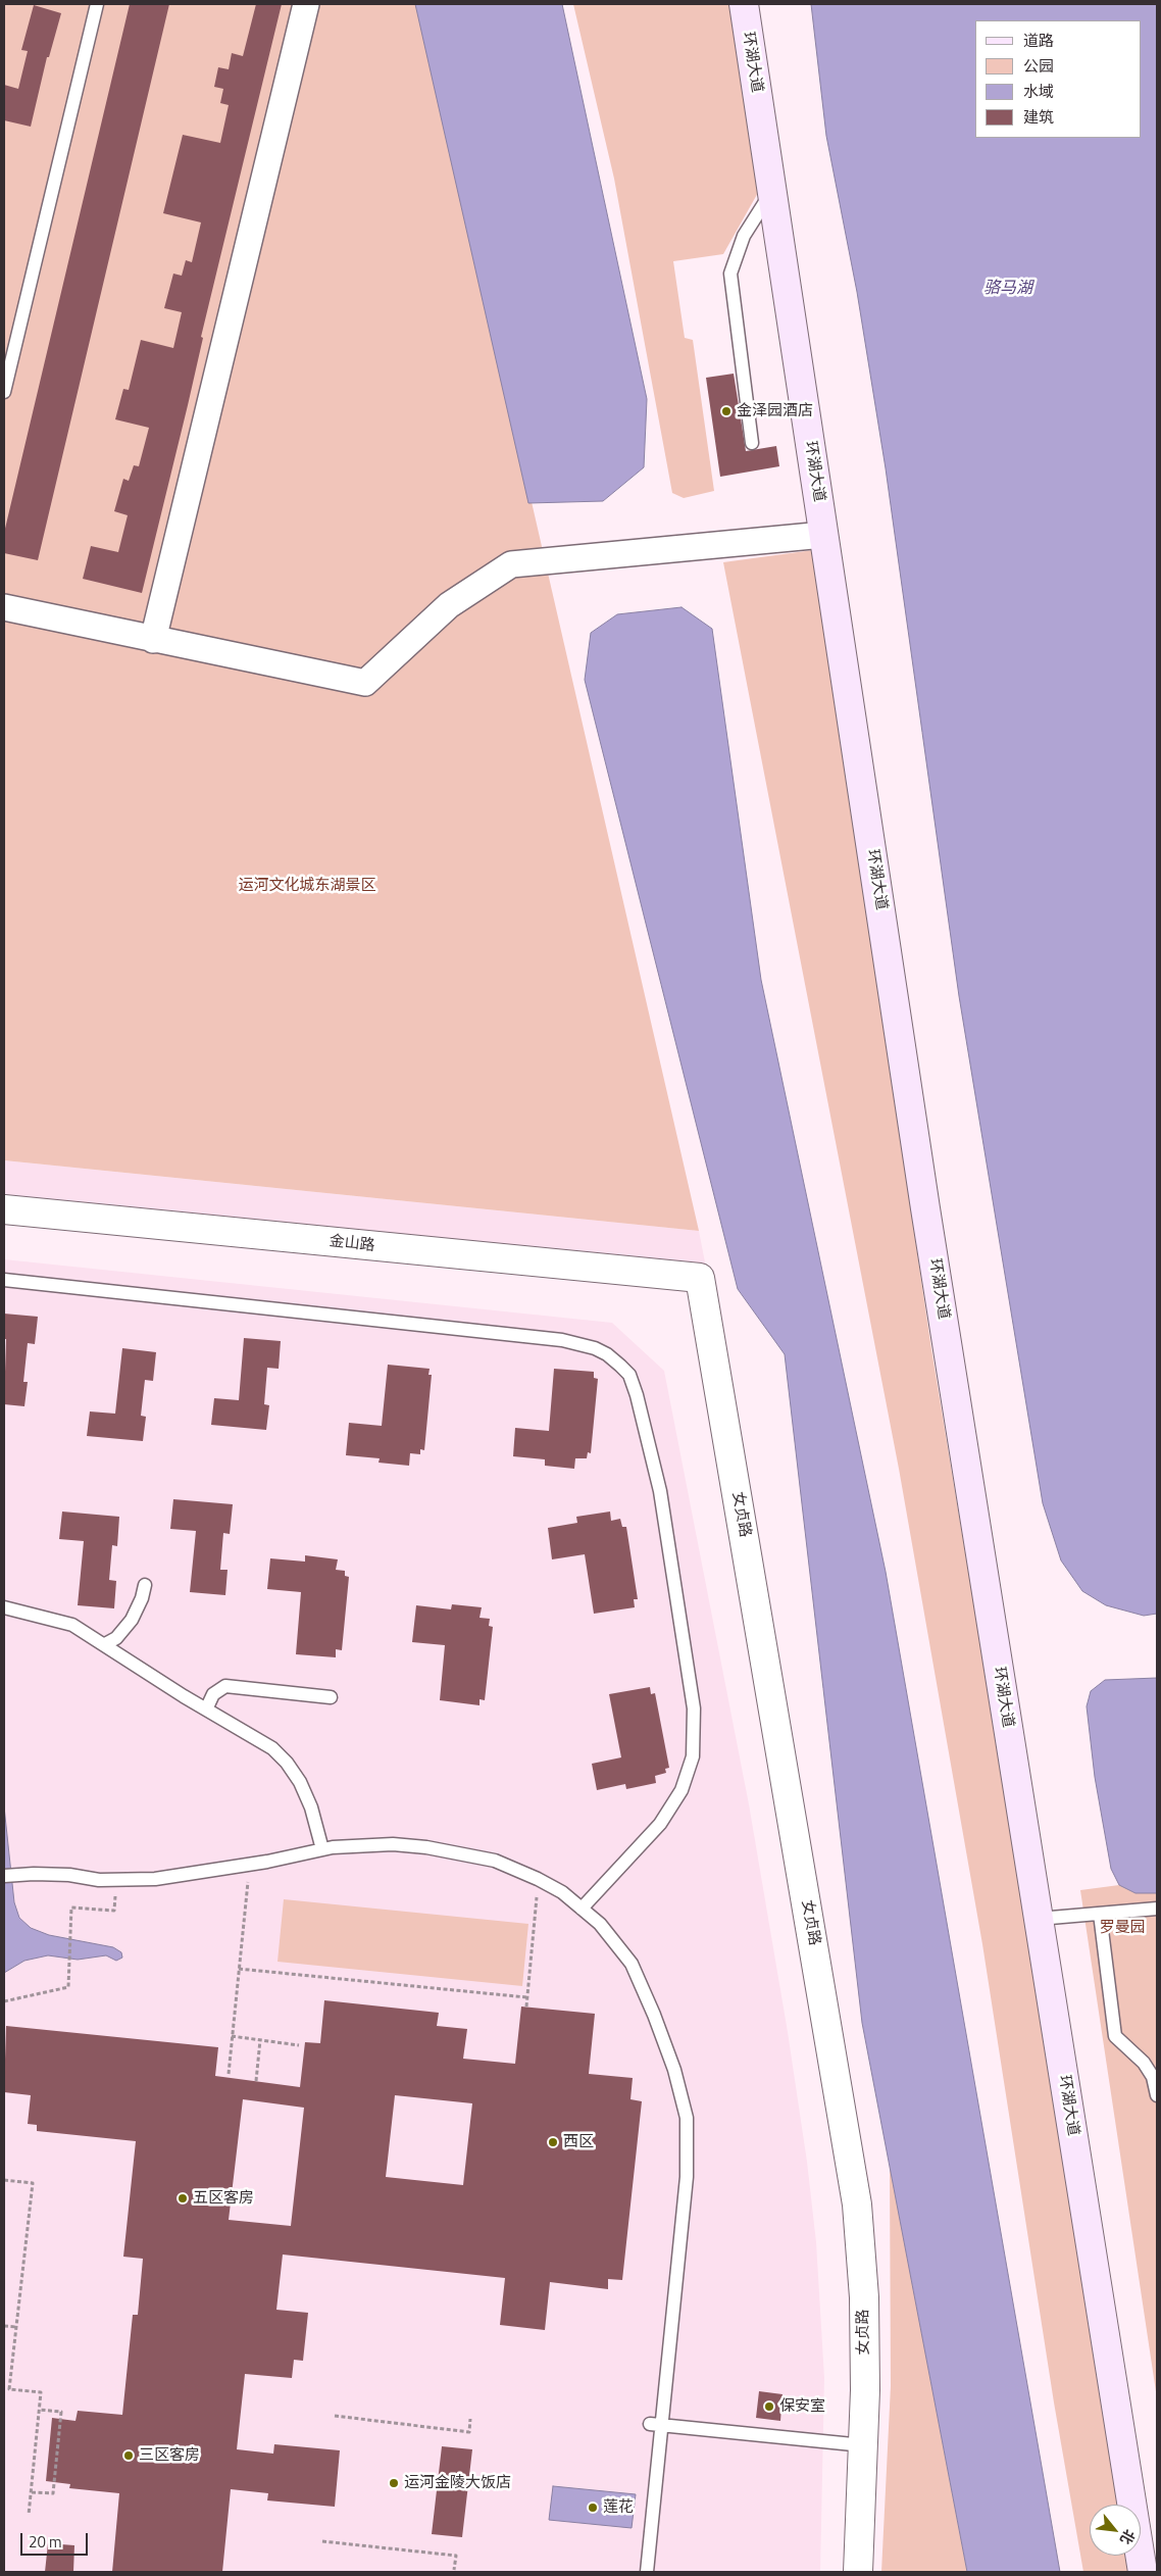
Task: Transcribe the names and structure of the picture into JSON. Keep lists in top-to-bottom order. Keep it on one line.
{"streets":{"main road":["环湖大道"],"street":["金山路","女贞路"]},"crossings":[["金山路","女贞路"]],"water":["骆马湖"],"parks":["运河文化城东湖景区","罗曼园"],"places":["金泽园酒店","西区","五区客房","保安室","三区客房","运河金陵大饭店","莲花"],"legend":["道路","公园","水域","建筑"],"scale_bar":"20 m","north":"bottom right"}
